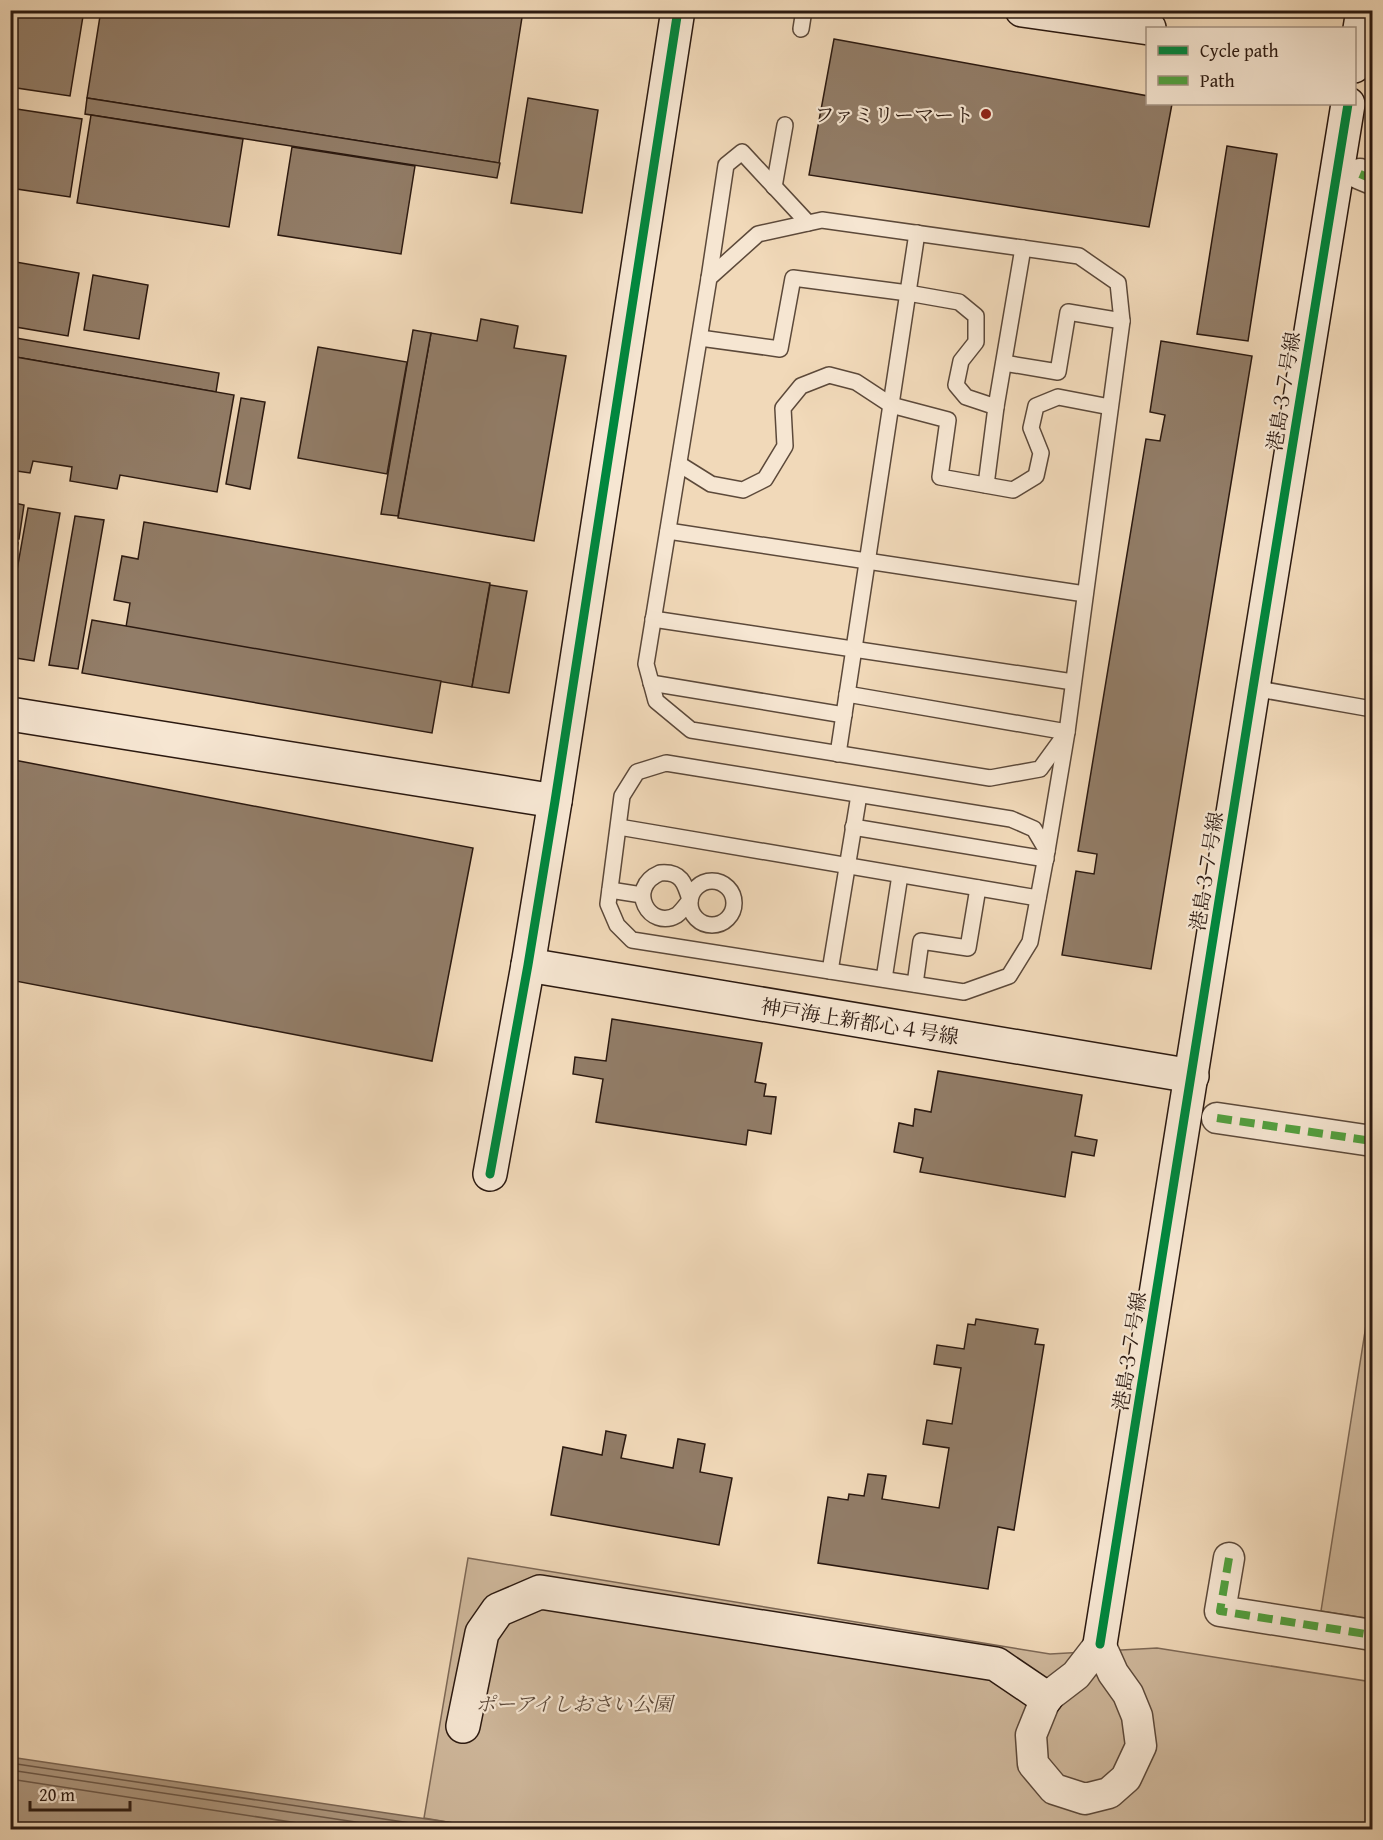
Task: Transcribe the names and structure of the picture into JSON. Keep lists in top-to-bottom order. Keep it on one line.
{"streets":{"street":["港島３７号線","神戸海上新都心４号線"]},"crossings":[["港島３７号線","神戸海上新都心４号線"]],"parks":["ポーアイしおさい公園"],"places":["ファミリーマート"],"legend":["Cycle path","Path"],"scale_bar":"20 m"}
